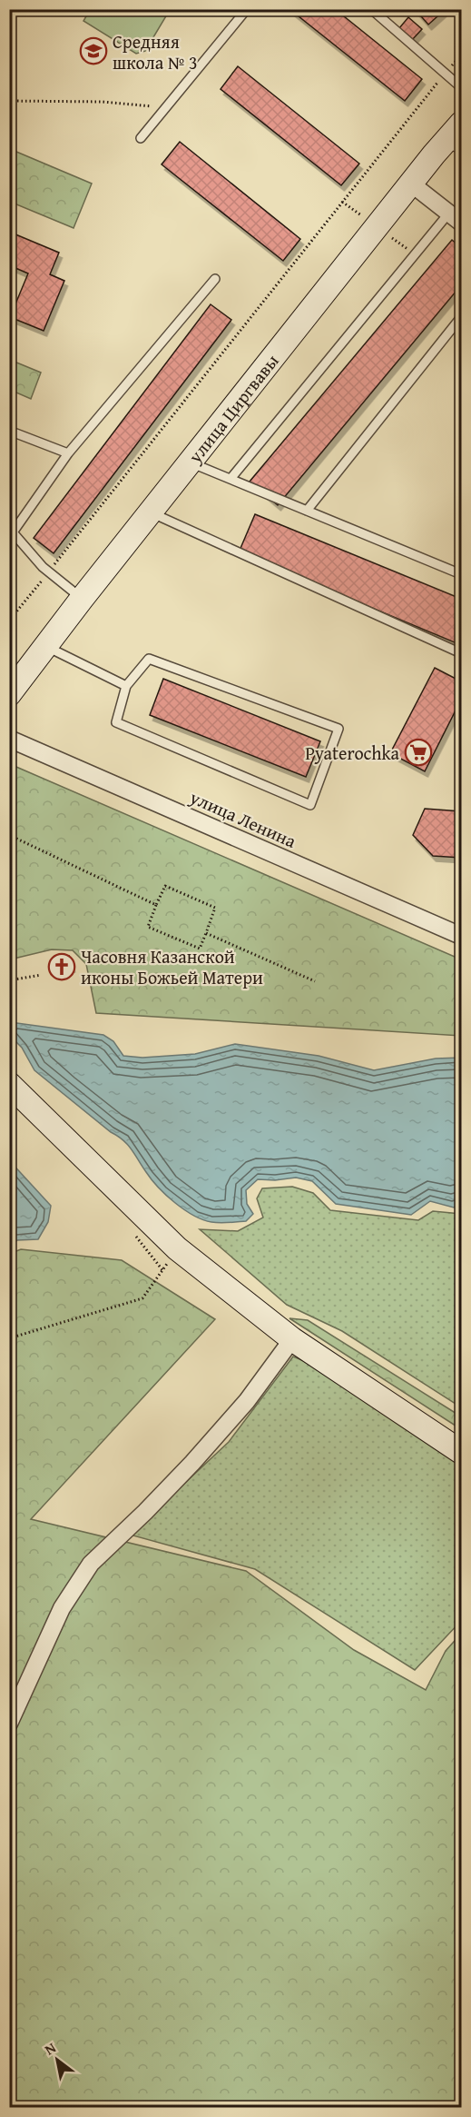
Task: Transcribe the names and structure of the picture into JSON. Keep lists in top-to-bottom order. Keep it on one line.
{"streets":{"main road":["улица Циргвавы"],"street":["улица Ленина"]},"places":{"school or university":["Средняя школа № 3"],"supermarket":["Pyaterochka"],"church":["Часовня Казанской иконы Божьей Матери"]},"north":"top left"}
